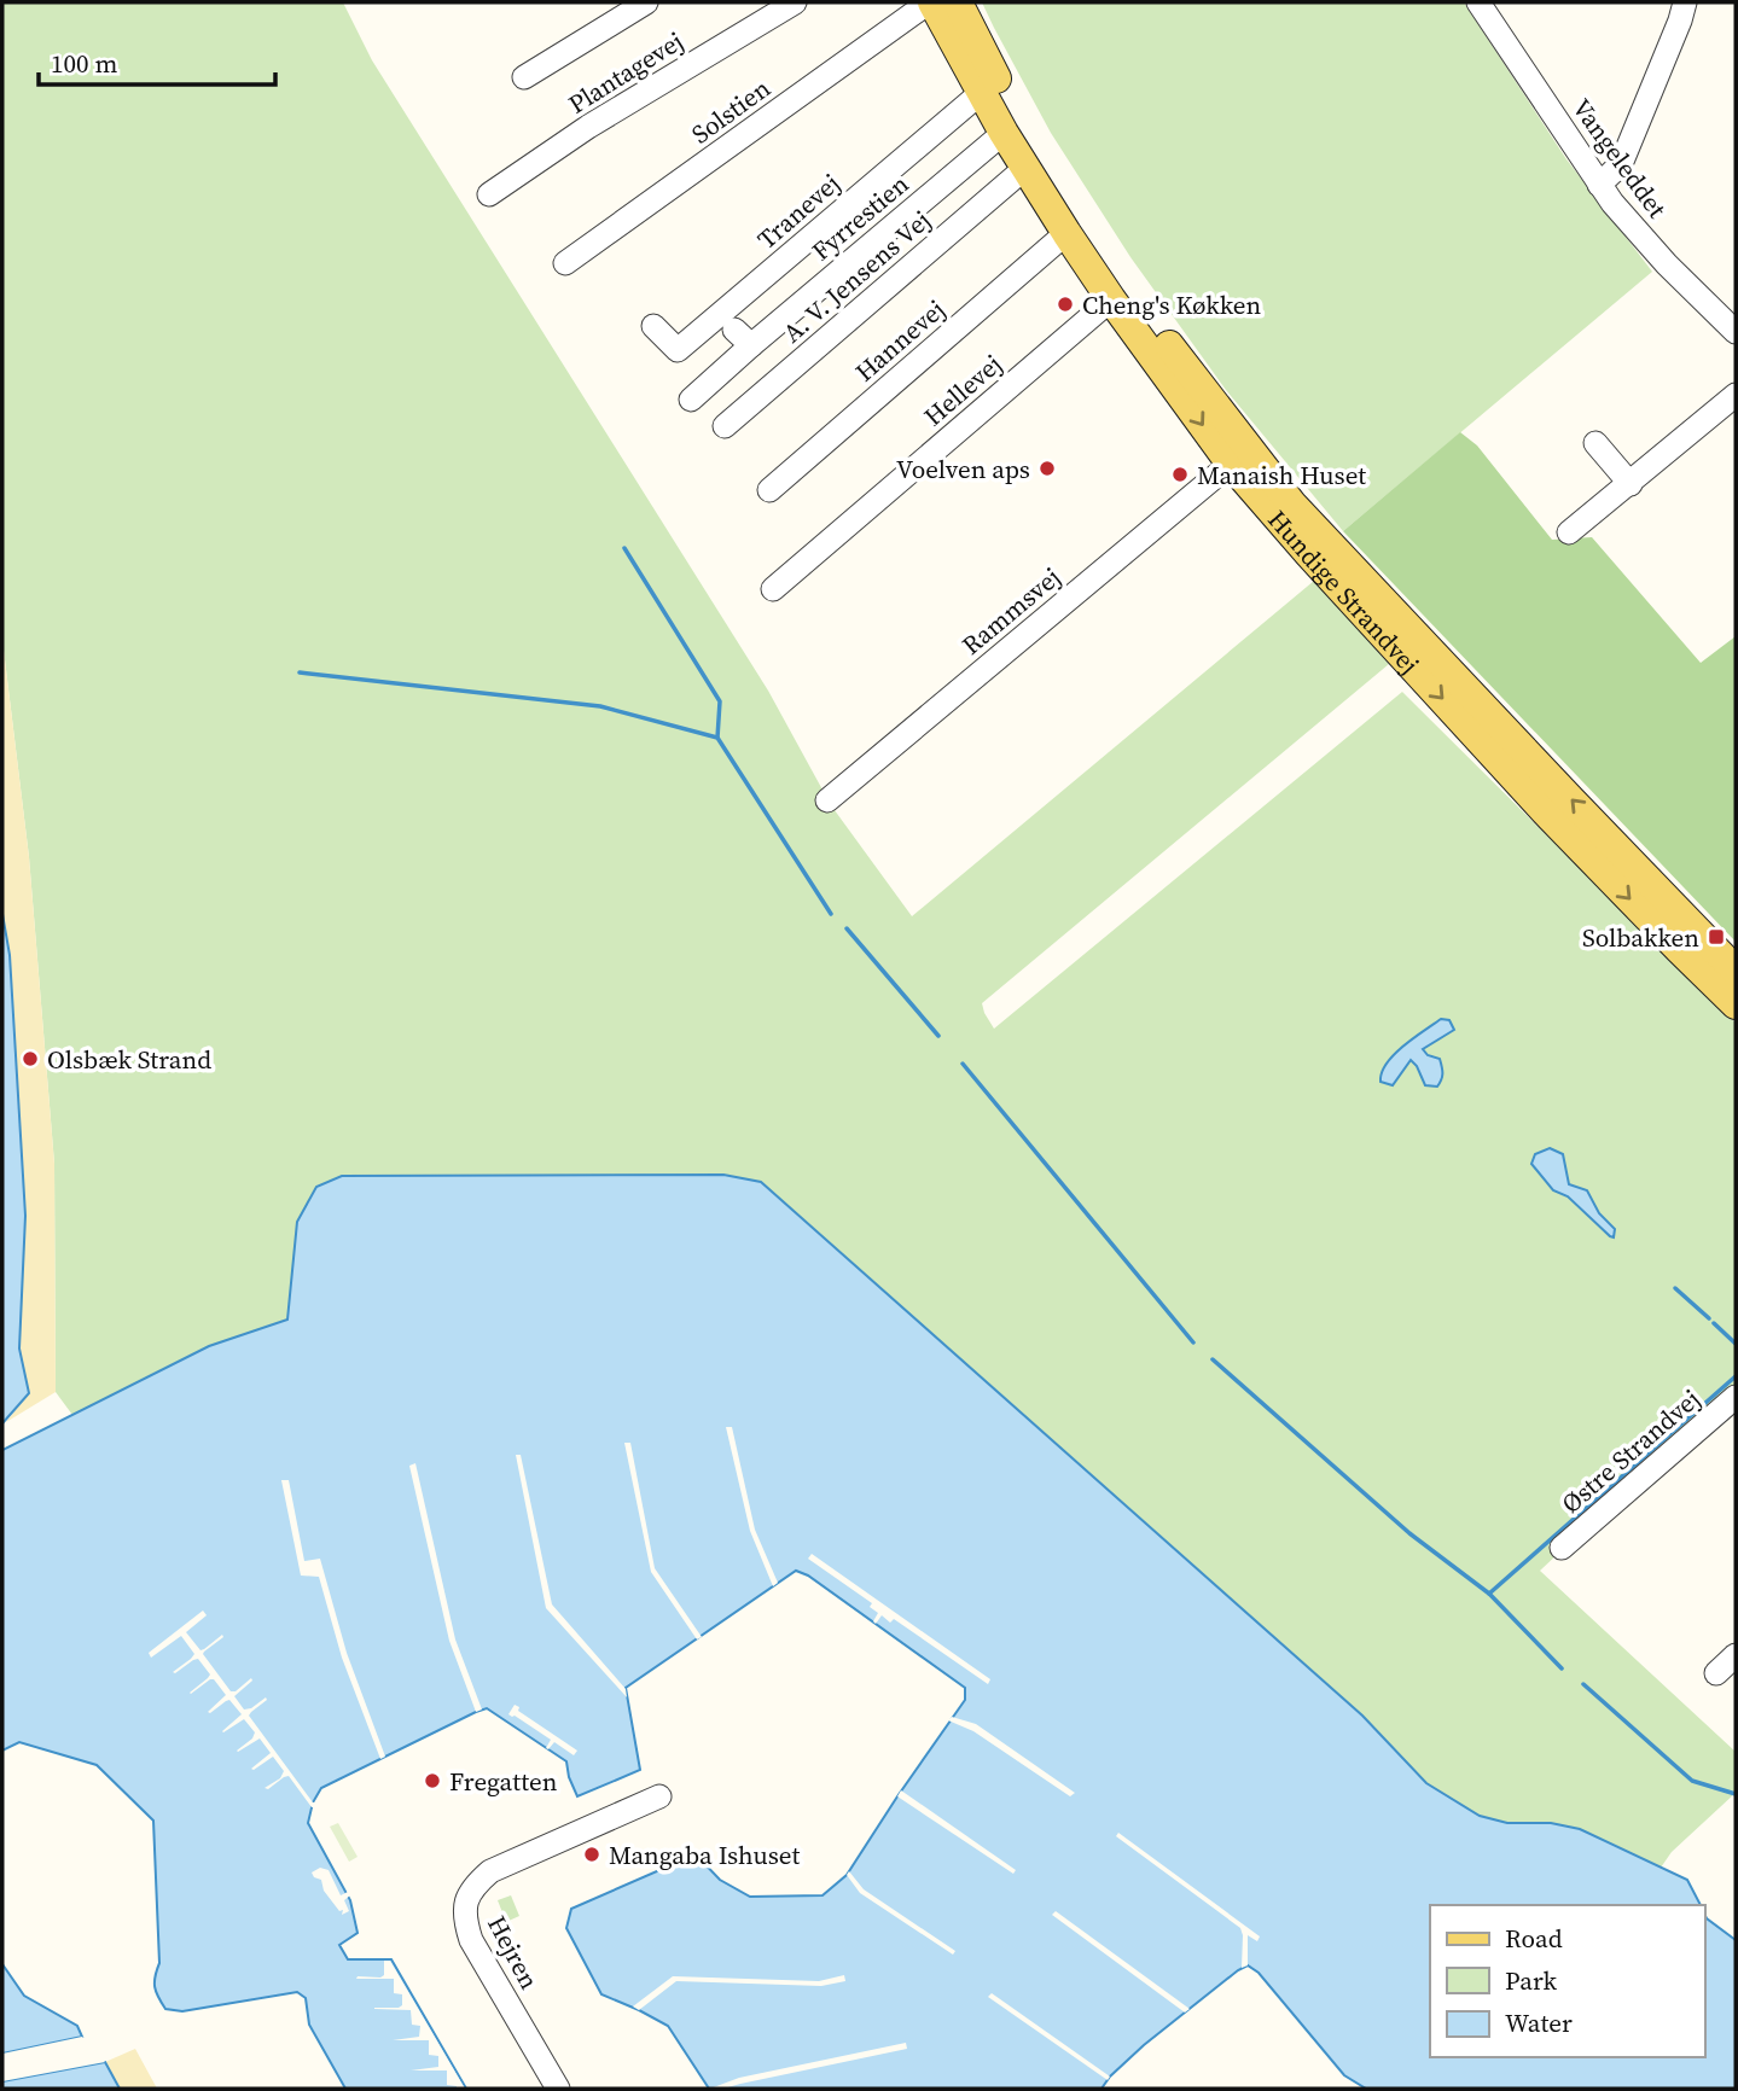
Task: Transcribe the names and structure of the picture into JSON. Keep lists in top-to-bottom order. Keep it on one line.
{"streets":{"main road":["Hundige Strandvej"],"street":["Plantagevej","Solstien","Vangeleddet","Tranevej","Fyrrestien","A. V. Jensens Vej","Hannevej","Hellevej","Rammsvej","Østre Strandvej","Hejren"]},"crossings":[["Solstien","Hundige Strandvej"],["Tranevej","Hundige Strandvej"],["Fyrrestien","Hundige Strandvej"],["A. V. Jensens Vej","Hundige Strandvej"],["Hannevej","Hundige Strandvej"],["Hellevej","Hundige Strandvej"],["Hundige Strandvej","Rammsvej"]],"places":{"other":["Cheng's Køkken","Voelven aps","Manaish Huset","Olsbæk Strand","Fregatten","Mangaba Ishuset"],"transit":["Solbakken"]},"legend":["Road","Park","Water"],"scale_bar":"100 m"}
